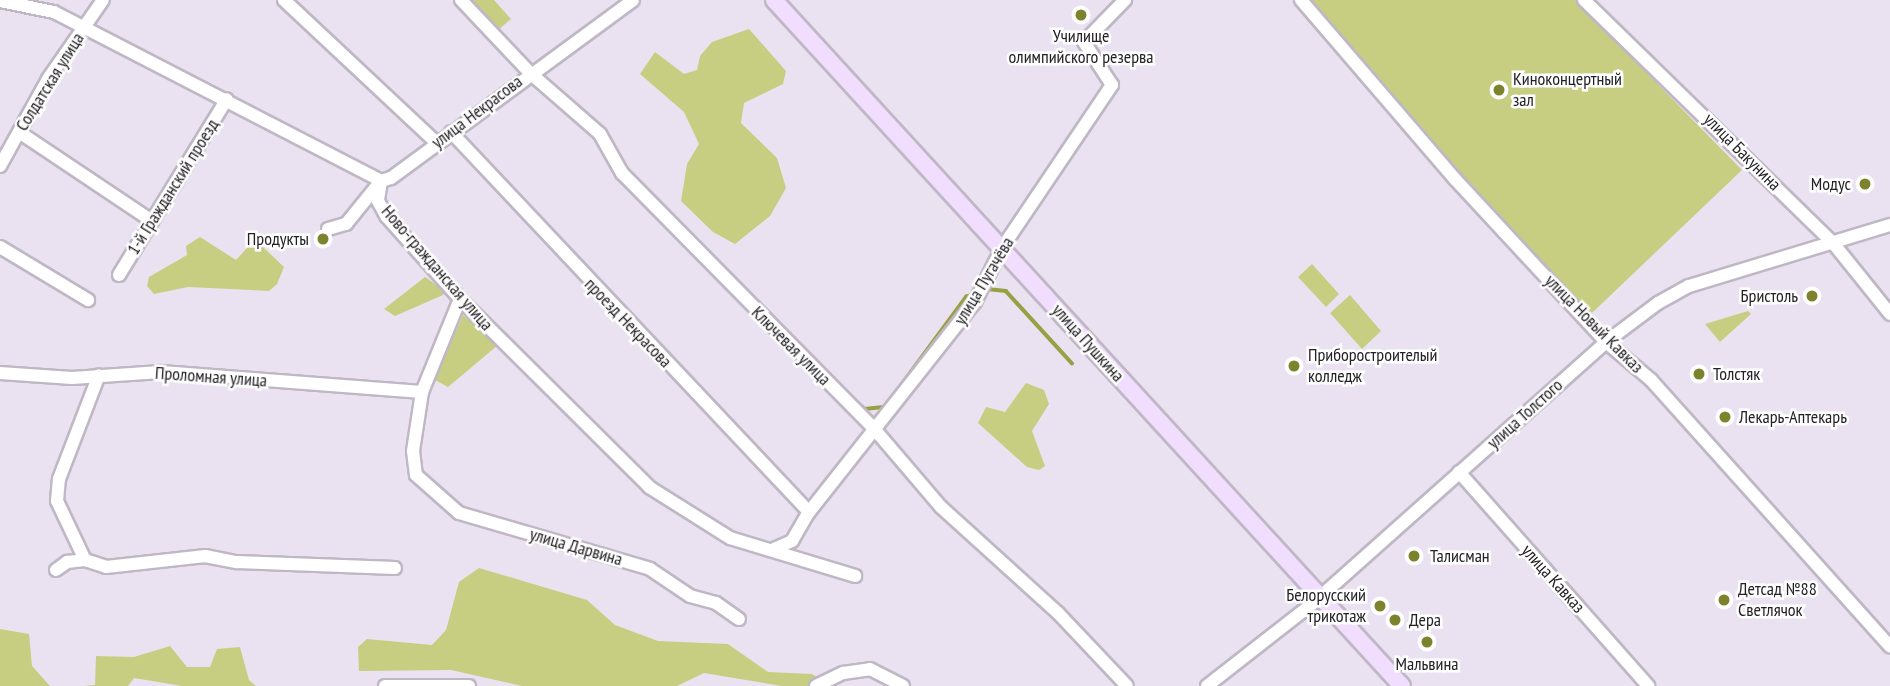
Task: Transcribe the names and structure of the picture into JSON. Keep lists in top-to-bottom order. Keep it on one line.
{"streets":{"main road":["улица Пушкина"],"street":["Солдатская улица","улица Некрасова","улица Бакунина","1-й Гражданский проезд","Ново-гражданская улица","улица Пугачёва","проезд Некрасова","улица Новый Кавказ","Ключевая улица","Проломная улица","улица Толстого","улица Дарвина","улица Кавказ"]},"crossings":[["Солдатская улица","Ново-гражданская улица"],["улица Некрасова","Ново-гражданская улица"],["улица Некрасова","проезд Некрасова"],["улица Некрасова","Ключевая улица"],["улица Бакунина","улица Толстого"],["1-й Гражданский проезд","Ново-гражданская улица"],["Ново-гражданская улица","улица Пугачёва"],["улица Пугачёва","проезд Некрасова"],["улица Пугачёва","улица Пушкина"],["улица Пугачёва","Ключевая улица"],["улица Новый Кавказ","улица Толстого"],["улица Пушкина","улица Толстого"],["Проломная улица","улица Дарвина"],["улица Толстого","улица Кавказ"]],"places":["Училище олимпийского резерва","Киноконцертный зал","Модус","Продукты","Бристоль","Приборостроителый колледж","Толстяк","Лекарь-Аптекарь","Талисман","Детсад №88 Светлячок","Белорусский трикотаж","Дера","Мальвина"]}
